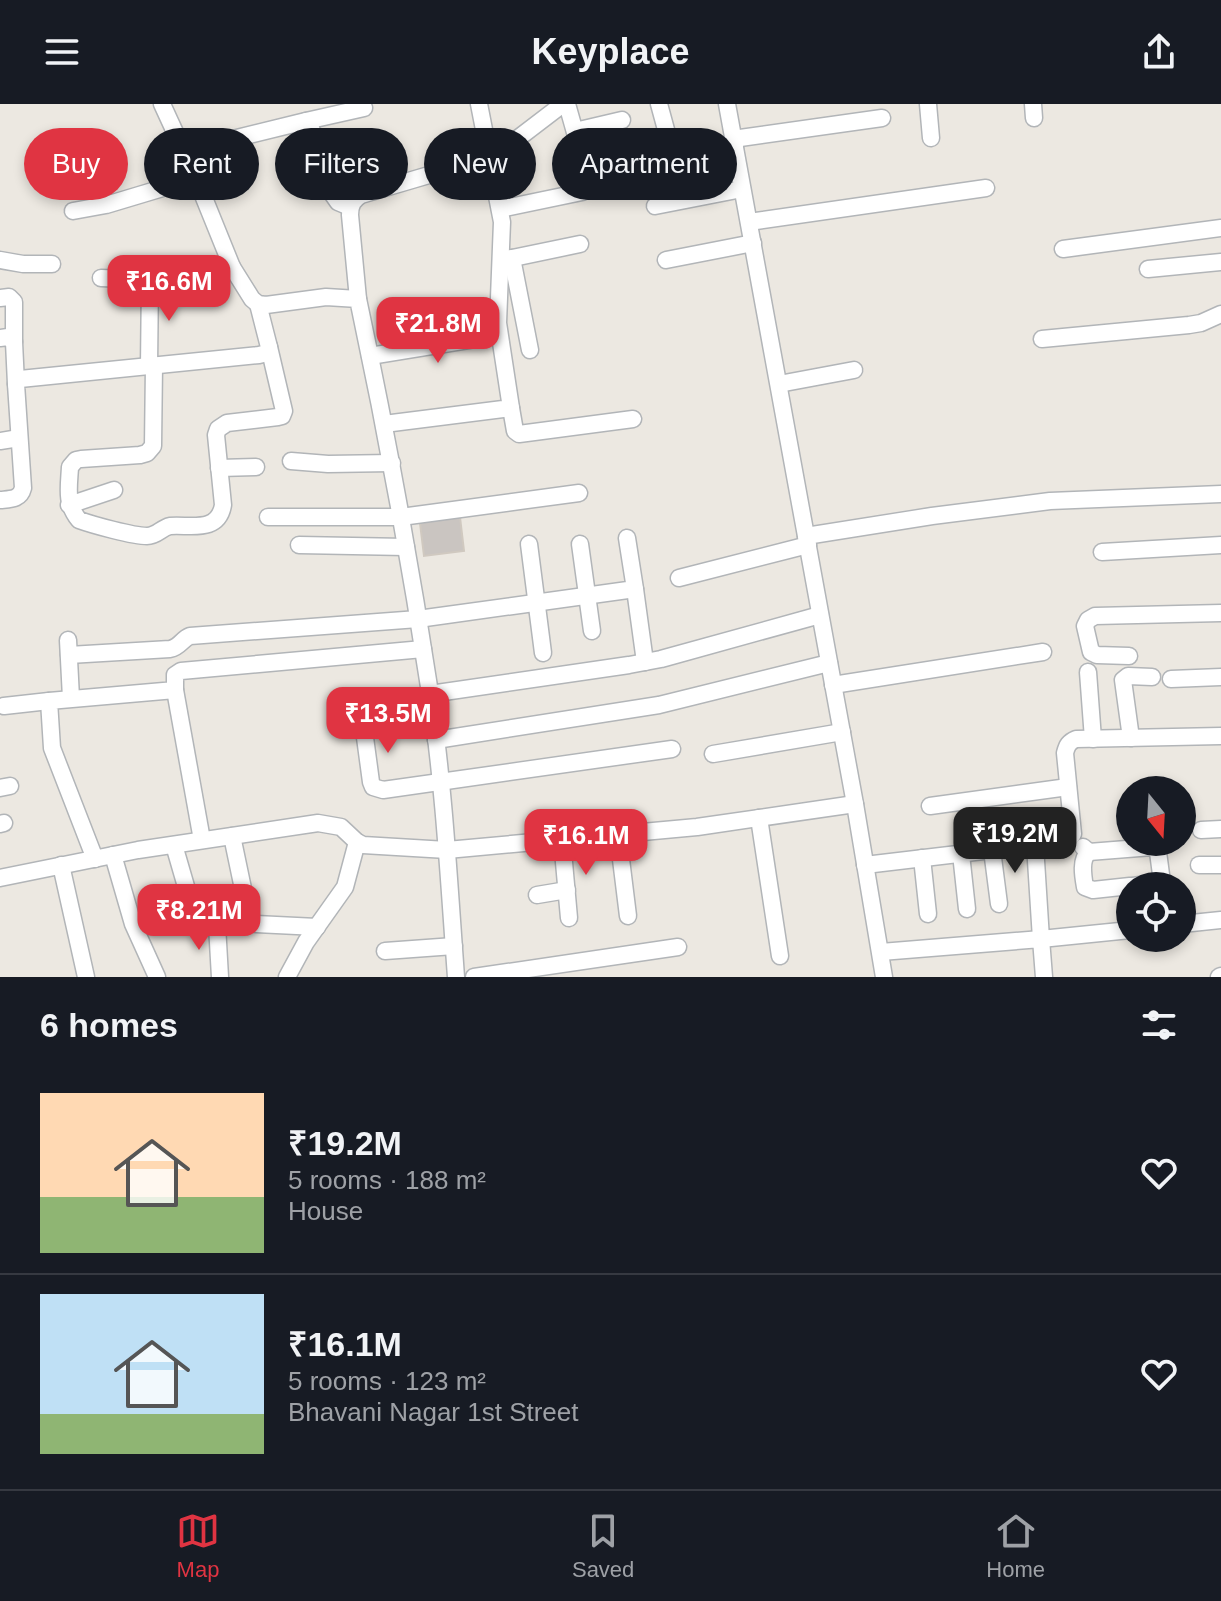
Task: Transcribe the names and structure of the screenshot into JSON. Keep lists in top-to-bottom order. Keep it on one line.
{"north":"bottom","page":{"header":"Keyplace","chip":["Buy","Rent","Filters","New","Apartment"],"price":["₹16.6M","₹21.8M","₹13.5M","₹19.2M","₹16.1M","₹8.21M"],"heading":"6 homes","list":[{"name":"₹19.2M","note":"5 rooms · 188 m² · House"},{"name":"₹16.1M","note":"5 rooms · 123 m² · Bhavani Nagar 1st Street"}],"tabs":["Map","Saved","Home"]}}
